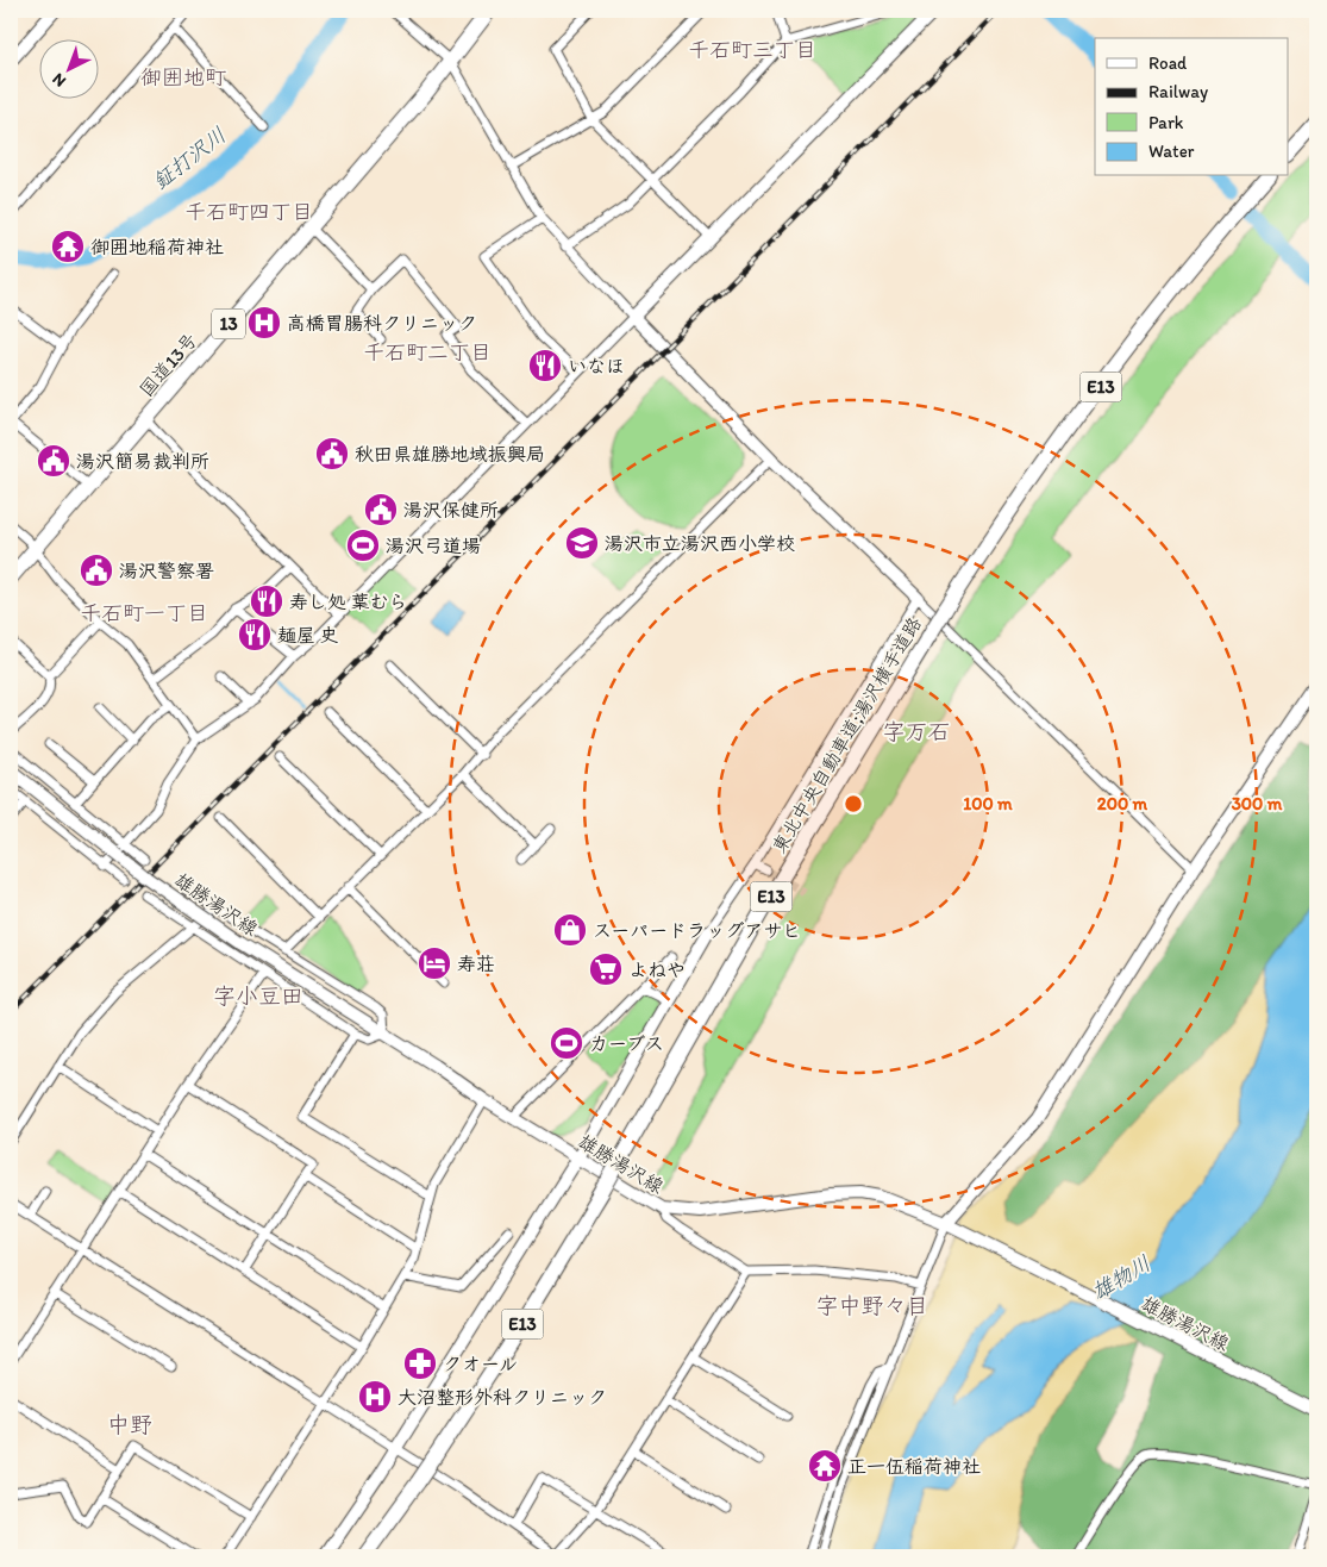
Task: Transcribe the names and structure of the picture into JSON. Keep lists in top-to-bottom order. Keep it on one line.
{"streets":{"highway":["13","国道13号","E13","東北中央自動車道;湯沢横手道路"],"street":["雄勝湯沢線"]},"districts":["千石町三丁目","御囲地町","千石町四丁目","千石町二丁目","千石町一丁目","字万石","字小豆田","字中野々目","中野"],"water":["鉦打沢川","雄物川"],"places":{"temple":["御囲地稲荷神社","正一伍稲荷神社"],"hospital":["高橋胃腸科クリニック","大沼整形外科クリニック"],"restaurant":["いなほ","寿し処 葉むら","麺屋 史"],"public building":["秋田県雄勝地域振興局","湯沢簡易裁判所","湯沢保健所","湯沢警察署"],"school or university":["湯沢市立湯沢西小学校"],"sports":["湯沢弓道場","カーブス"],"shop":["スーパードラッグアサヒ"],"hotel":["寿荘"],"supermarket":["よねや"],"pharmacy":["クオール"]},"legend":["Road","Railway","Park","Water"],"north":"bottom left","rings":["100 m","200 m","300 m"]}
